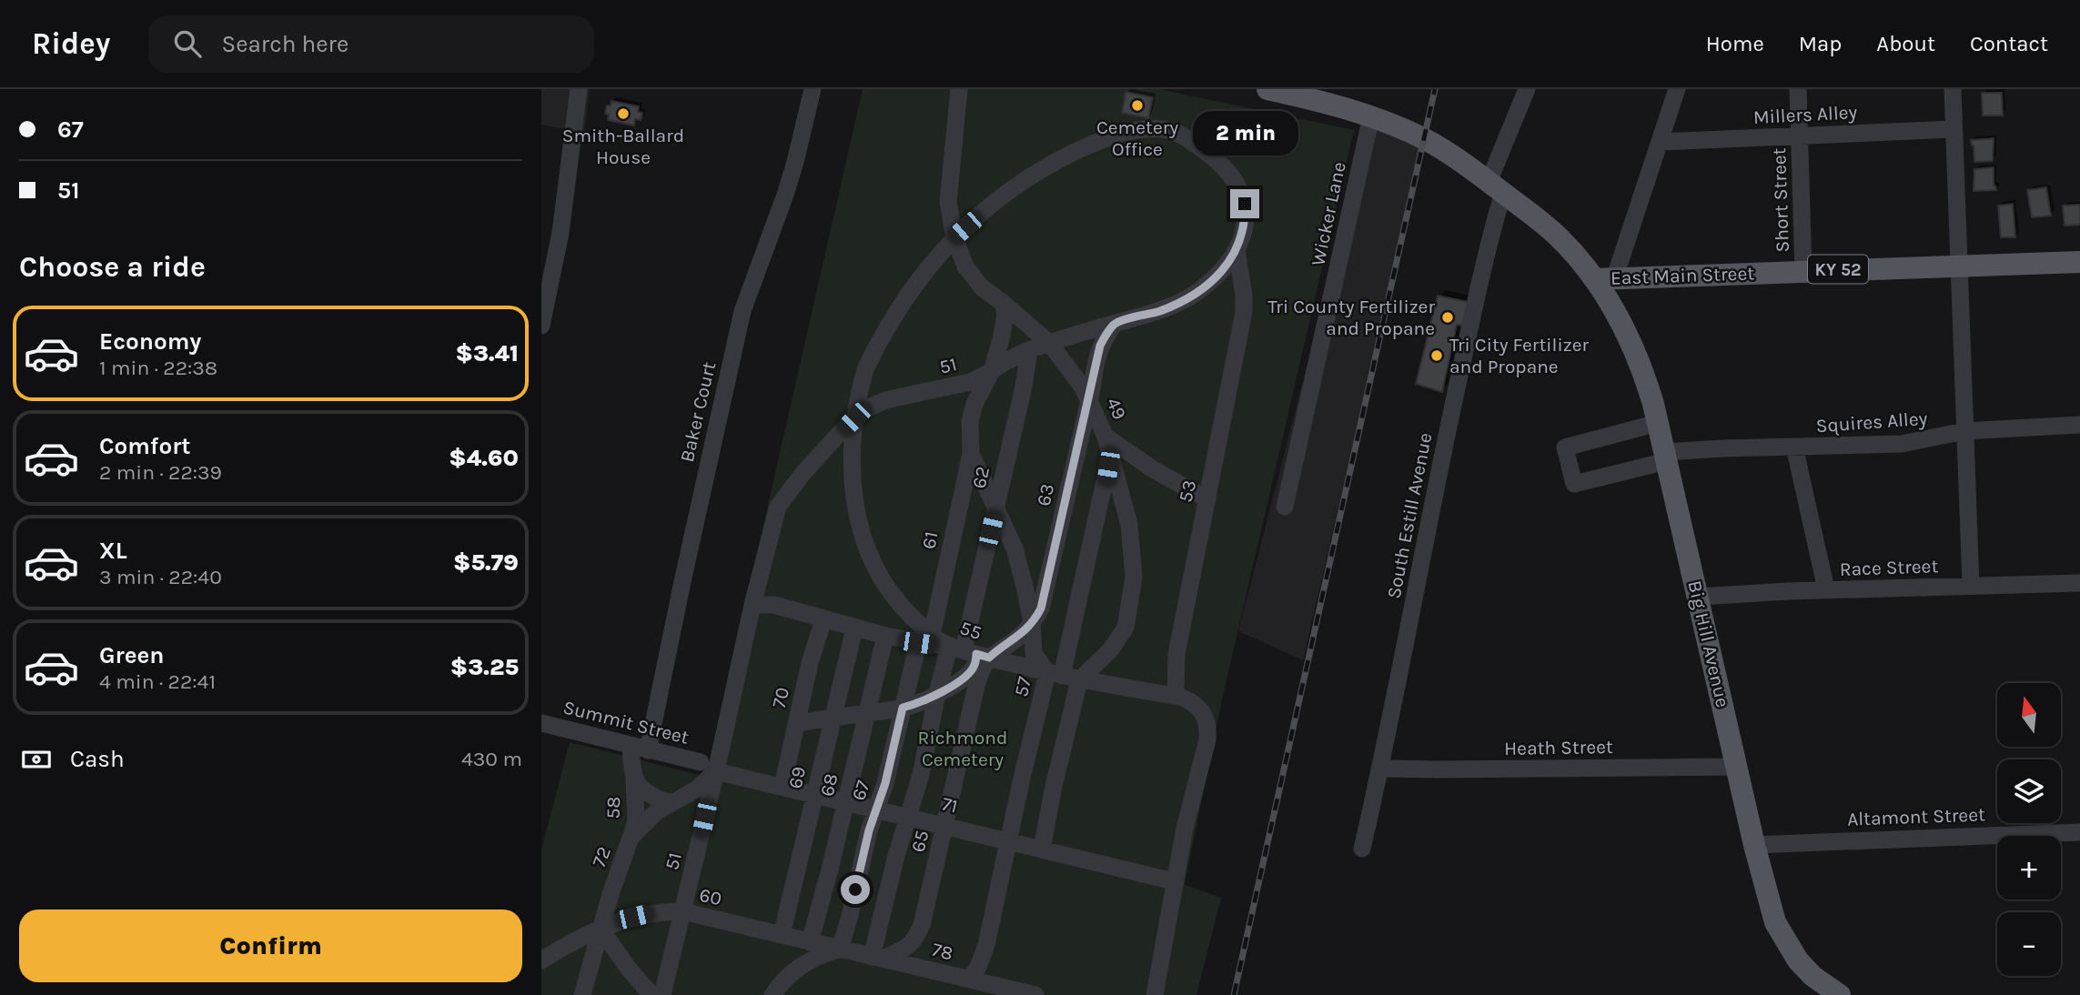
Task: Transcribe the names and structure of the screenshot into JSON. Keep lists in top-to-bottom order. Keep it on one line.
{"streets":{"main road":["KY 52","East Main Street","Big Hill Avenue"],"street":["Millers Alley","Short Street","Wicker Lane","51","49","Baker Court","Squires Alley","62","53","63","South Estill Avenue","61","Race Street","55","57","70","Summit Street","Heath Street","69","68","67","71","58","Altamont Street","65","72","60","78"]},"crossings":[["Millers Alley","Short Street"],["Short Street","East Main Street"],["Wicker Lane","East Main Street"],["East Main Street","South Estill Avenue"],["East Main Street","Big Hill Avenue"],["51","49"],["51","62"],["51","53"],["51","63"],["51","55"],["51","57"],["51","71"],["51","72"],["51","60"],["49","63"],["49","55"],["49","57"],["49","71"],["Baker Court","Summit Street"],["Baker Court","58"],["Squires Alley","Big Hill Avenue"],["62","63"],["62","55"],["62","57"],["62","65"],["53","55"],["63","55"],["63","57"],["63","70"],["63","69"],["63","68"],["63","67"],["63","65"],["South Estill Avenue","Heath Street"],["61","55"],["61","57"],["61","67"],["Race Street","Big Hill Avenue"],["55","57"],["55","70"],["55","69"],["55","68"],["55","67"],["55","71"],["55","65"],["Big Hill Avenue","Heath Street"],["Big Hill Avenue","Altamont Street"],["57","71"],["57","78"],["70","71"],["Summit Street","58"],["69","71"],["69","60"],["68","71"],["68","60"],["67","71"],["67","60"],["67","78"],["71","65"],["71","72"],["58","72"],["65","78"],["72","60"],["60","78"]],"parks":["Richmond Cemetery"],"places":["Cemetery Office","Smith-Ballard House","Tri County Fertilizer and Propane","Tri City Fertilizer and Propane"],"north":"top","page":{"header":"Ridey","search":"Search here","nav":["Home","Map","About","Contact"],"banner":["67","51"],"bubble":"2 min","heading":"Choose a ride","list":[{"name":"Economy","note":"1 min · 22:38","value":"$3.41"},{"name":"Comfort","note":"2 min · 22:39","value":"$4.60"},{"name":"XL","note":"3 min · 22:40","value":"$5.79"},{"name":"Green","note":"4 min · 22:41","value":"$3.25"}],"map_buttons":["+","−"],"pay":["Cash","430 m"],"buttons":"Confirm"}}
